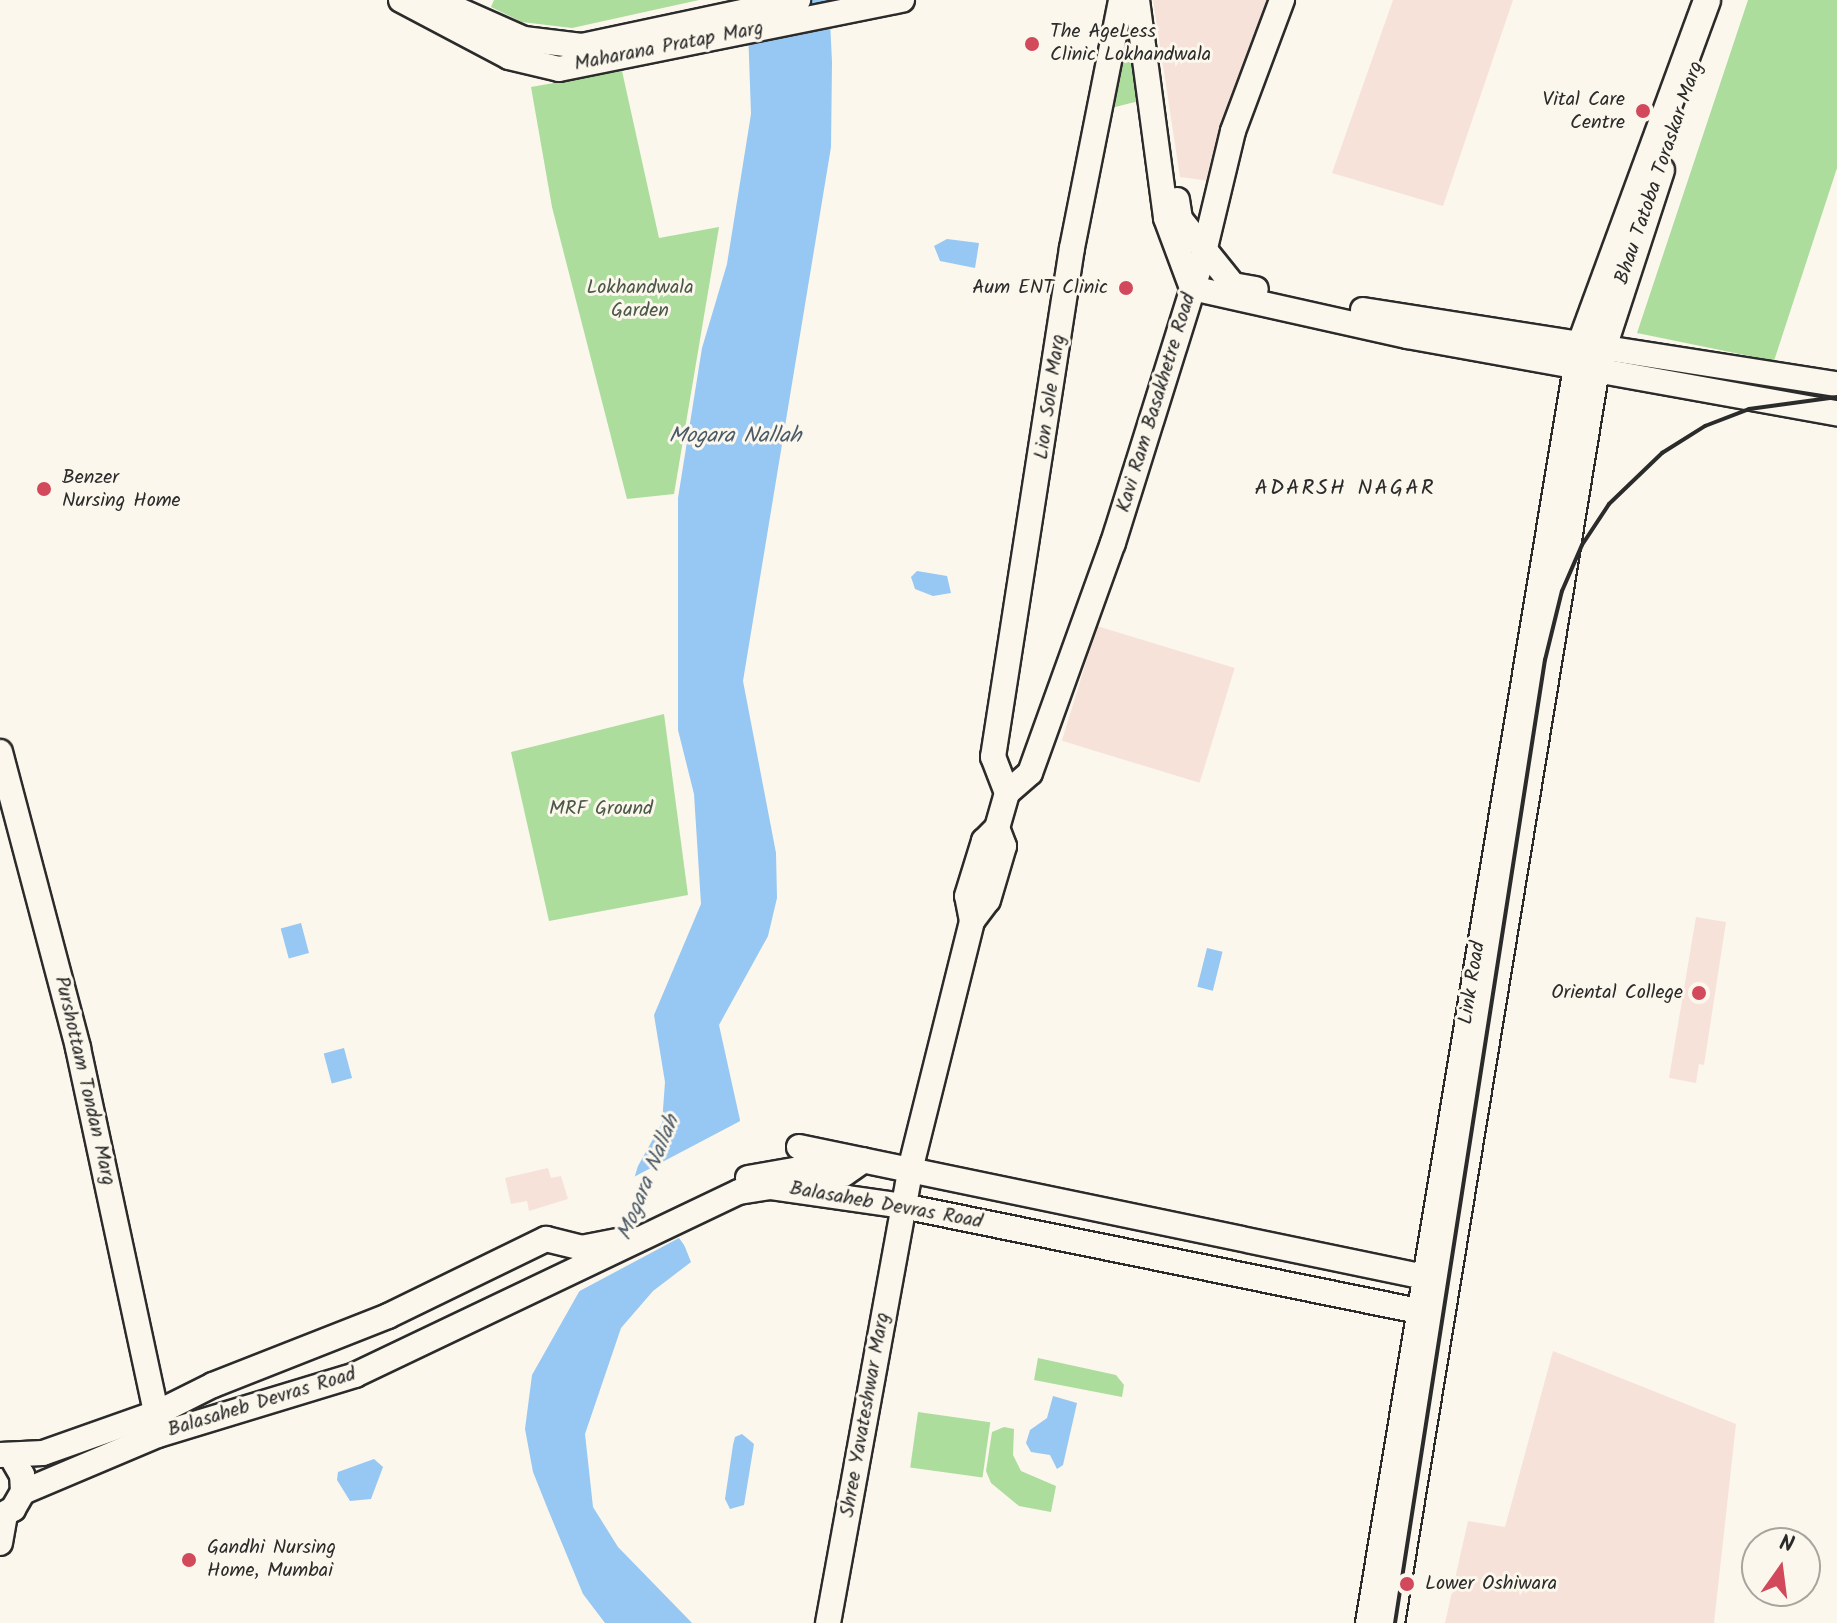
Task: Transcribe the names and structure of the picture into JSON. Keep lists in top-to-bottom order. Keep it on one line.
{"streets":{"main road":["Maharana Pratap Marg","Bhau Tatoba Toraskar Marg","Lion Sole Marg","Kavi Ram Basakhetre Road","Link Road","Purshottam Tondan Marg","Balasaheb Devras Road","Shree Yavateshwar Marg"]},"crossings":[["Bhau Tatoba Toraskar Marg","Link Road"],["Lion Sole Marg","Kavi Ram Basakhetre Road"],["Lion Sole Marg","Shree Yavateshwar Marg"],["Kavi Ram Basakhetre Road","Shree Yavateshwar Marg"],["Link Road","Balasaheb Devras Road"],["Purshottam Tondan Marg","Balasaheb Devras Road"],["Balasaheb Devras Road","Shree Yavateshwar Marg"]],"districts":["ADARSH NAGAR"],"water":["Mogara Nallah"],"parks":["Lokhandwala Garden","MRF Ground"],"places":["The AgeLess Clinic Lokhandwala","Vital Care Centre","Aum ENT Clinic","Benzer Nursing Home","Oriental College","Gandhi Nursing Home, Mumbai","Lower Oshiwara"],"north":"top"}
